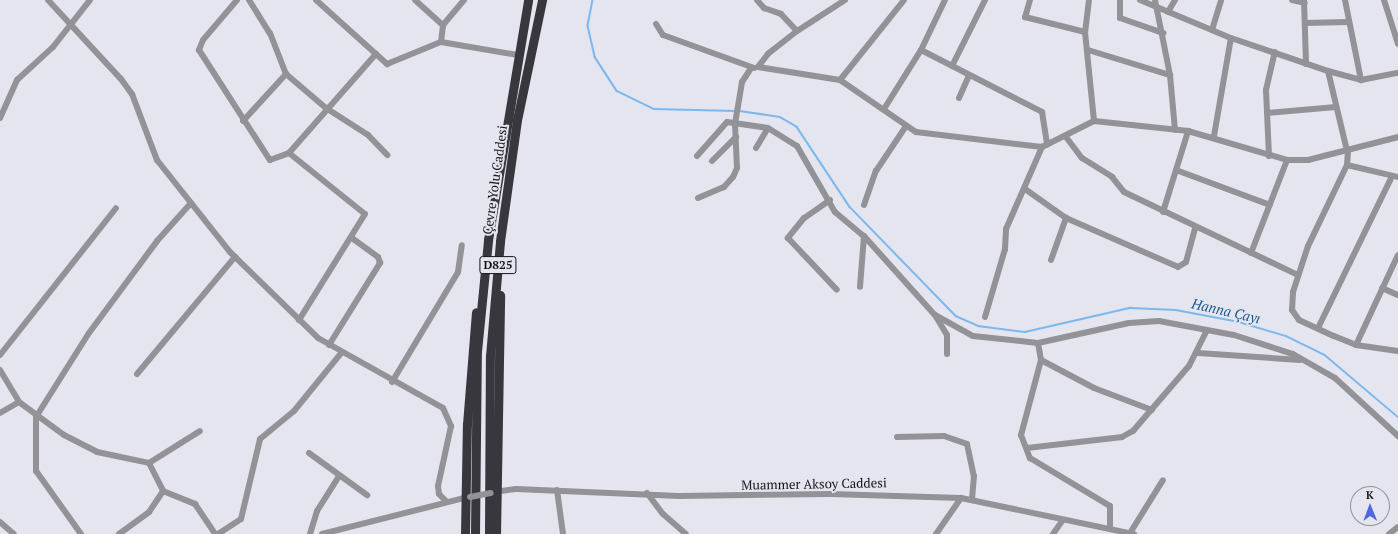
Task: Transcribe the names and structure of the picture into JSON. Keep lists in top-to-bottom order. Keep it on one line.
{"streets":{"highway":["Çevre Yolu Caddesi","D825"],"street":["Muammer Aksoy Caddesi"]},"water":["Hanna Çayı"],"north":"top"}
